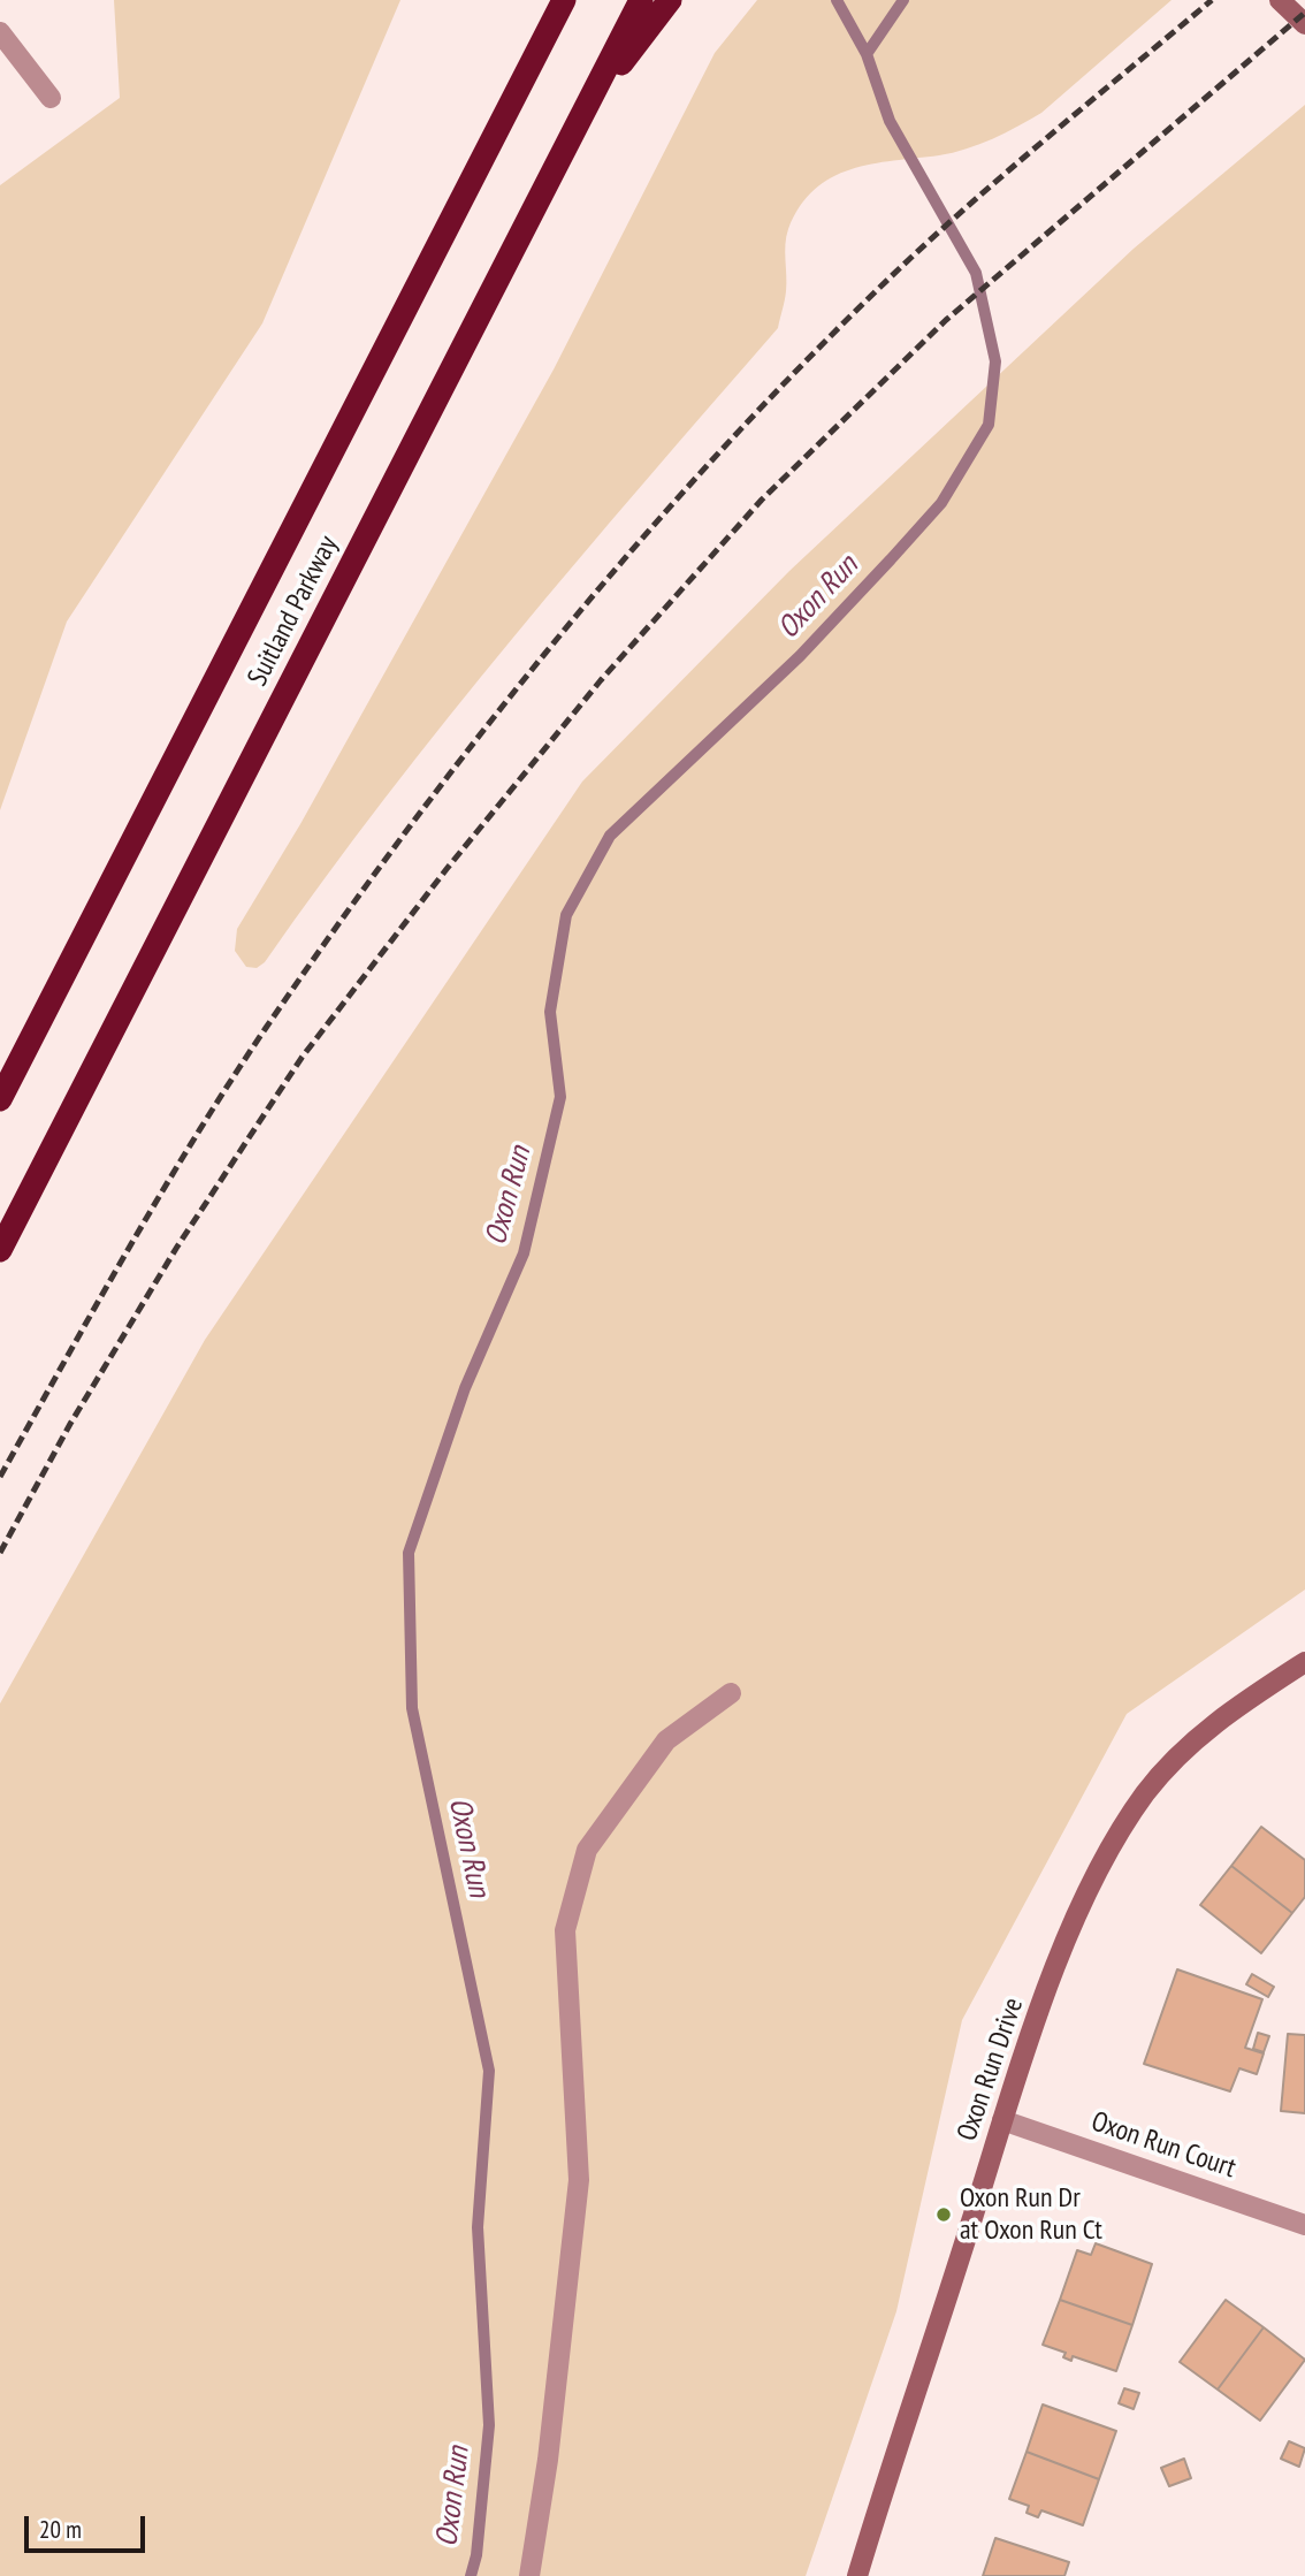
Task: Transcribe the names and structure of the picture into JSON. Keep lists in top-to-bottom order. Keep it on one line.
{"streets":{"highway":["Suitland Parkway"],"street":["Oxon Run Drive","Oxon Run Court"]},"crossings":[["Oxon Run Drive","Oxon Run Court"]],"water":["Oxon Run"],"places":["Oxon Run Dr at Oxon Run Ct"],"scale_bar":"20 m"}
